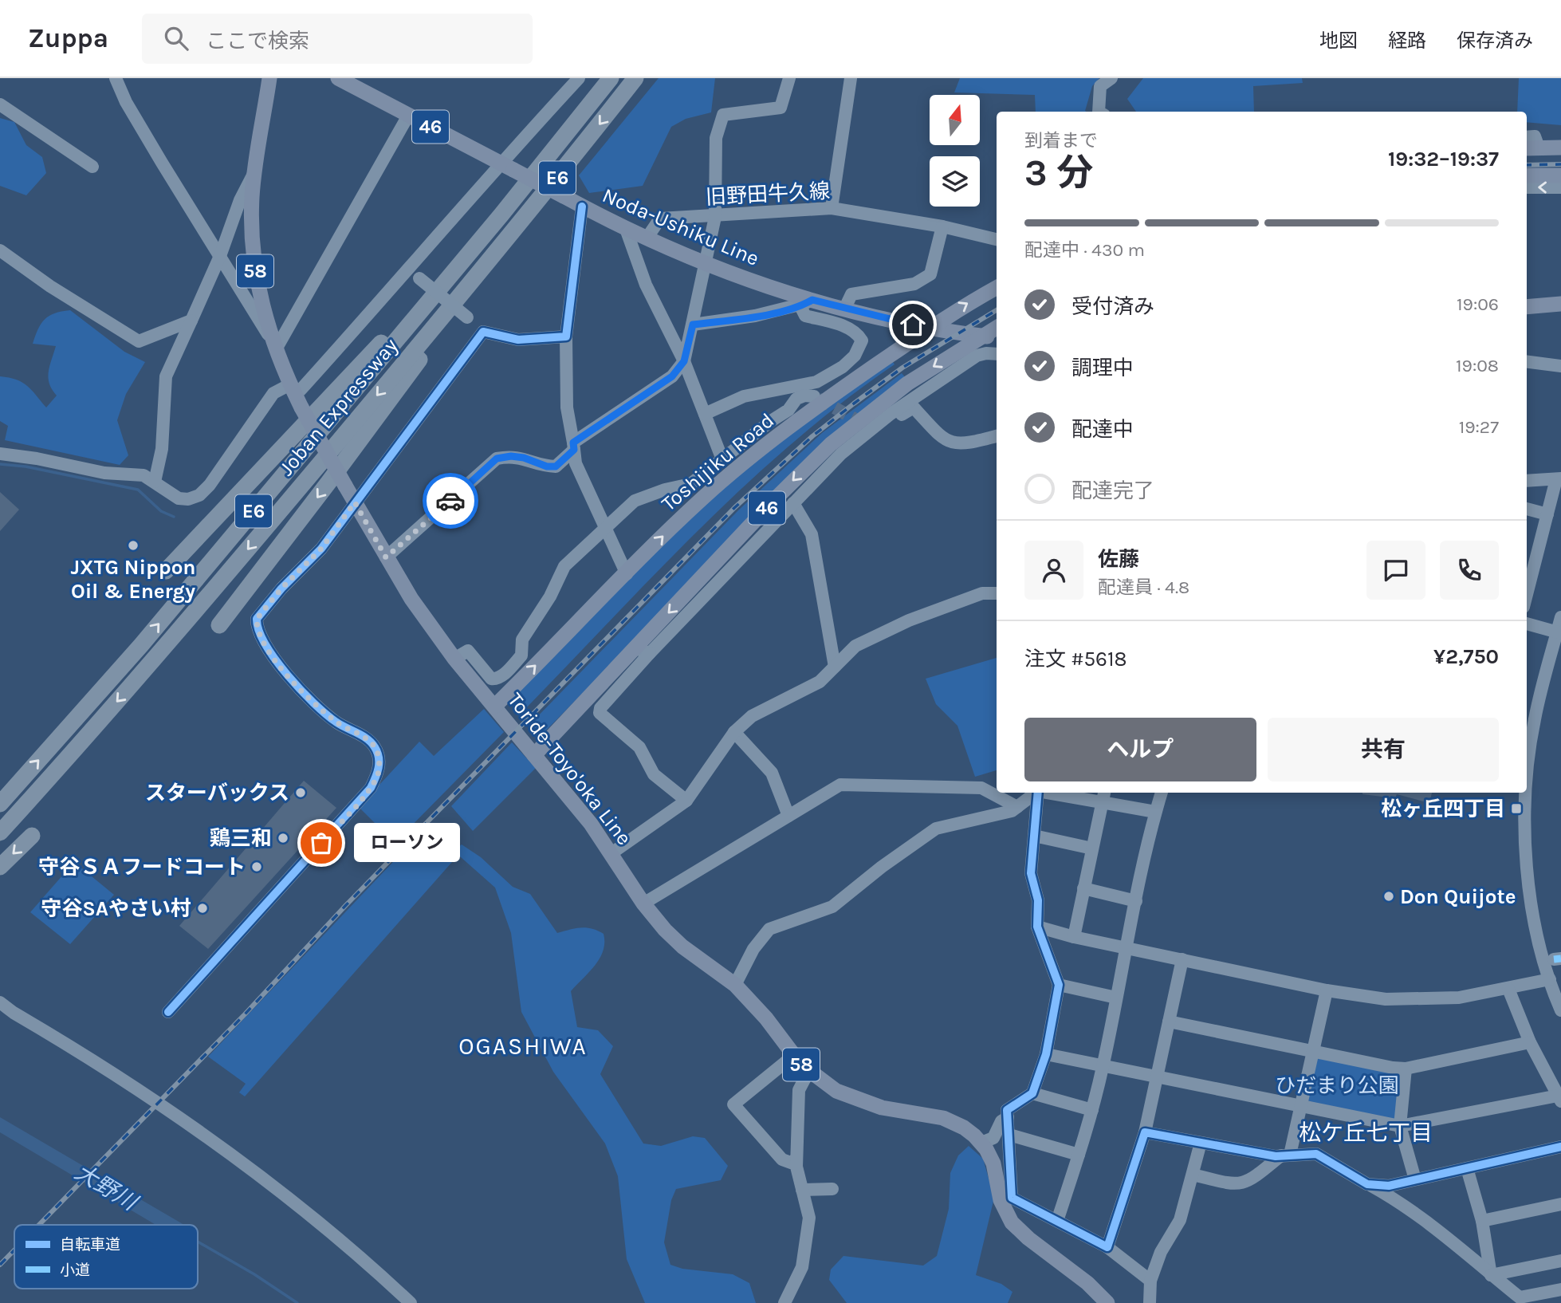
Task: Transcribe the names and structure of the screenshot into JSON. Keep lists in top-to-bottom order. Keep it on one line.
{"streets":{"highway":["E6","Joban Expressway"],"main road":["46","Noda-Ushiku Line","58","Toshijiku Road","Toride-Toyo'oka Line"],"street":["旧野田牛久線"]},"crossings":[["46","Noda-Ushiku Line"],["46","Toride-Toyo'oka Line"],["旧野田牛久線","Noda-Ushiku Line"],["Noda-Ushiku Line","Toshijiku Road"],["Toshijiku Road","Toride-Toyo'oka Line"]],"districts":["OGASHIWA","松ケ丘七丁目"],"water":["大野川"],"parks":["ひだまり公園"],"places":{"other":["JXTG Nippon Oil & Energy","スターバックス","鶏三和","ローソン","守谷ＳＡフードコート","Don Quijote","守谷SAやさい村"],"transit":["松ヶ丘四丁目"]},"legend":["自転車道","小道"],"north":"top","page":{"header":"Zuppa","search":"ここで検索","nav":["地図","経路","保存済み"],"heading":["3 分","到着まで","19:32–19:37"],"panel":["佐藤","配達員 · 4.8","注文 #5618","¥2,750"],"bar":"配達中 · 430 m","list":[["受付済み","19:06"],["調理中","19:08"],["配達中","19:27"],"配達完了"],"buttons":["ヘルプ","共有"],"bubble":"ローソン"}}
